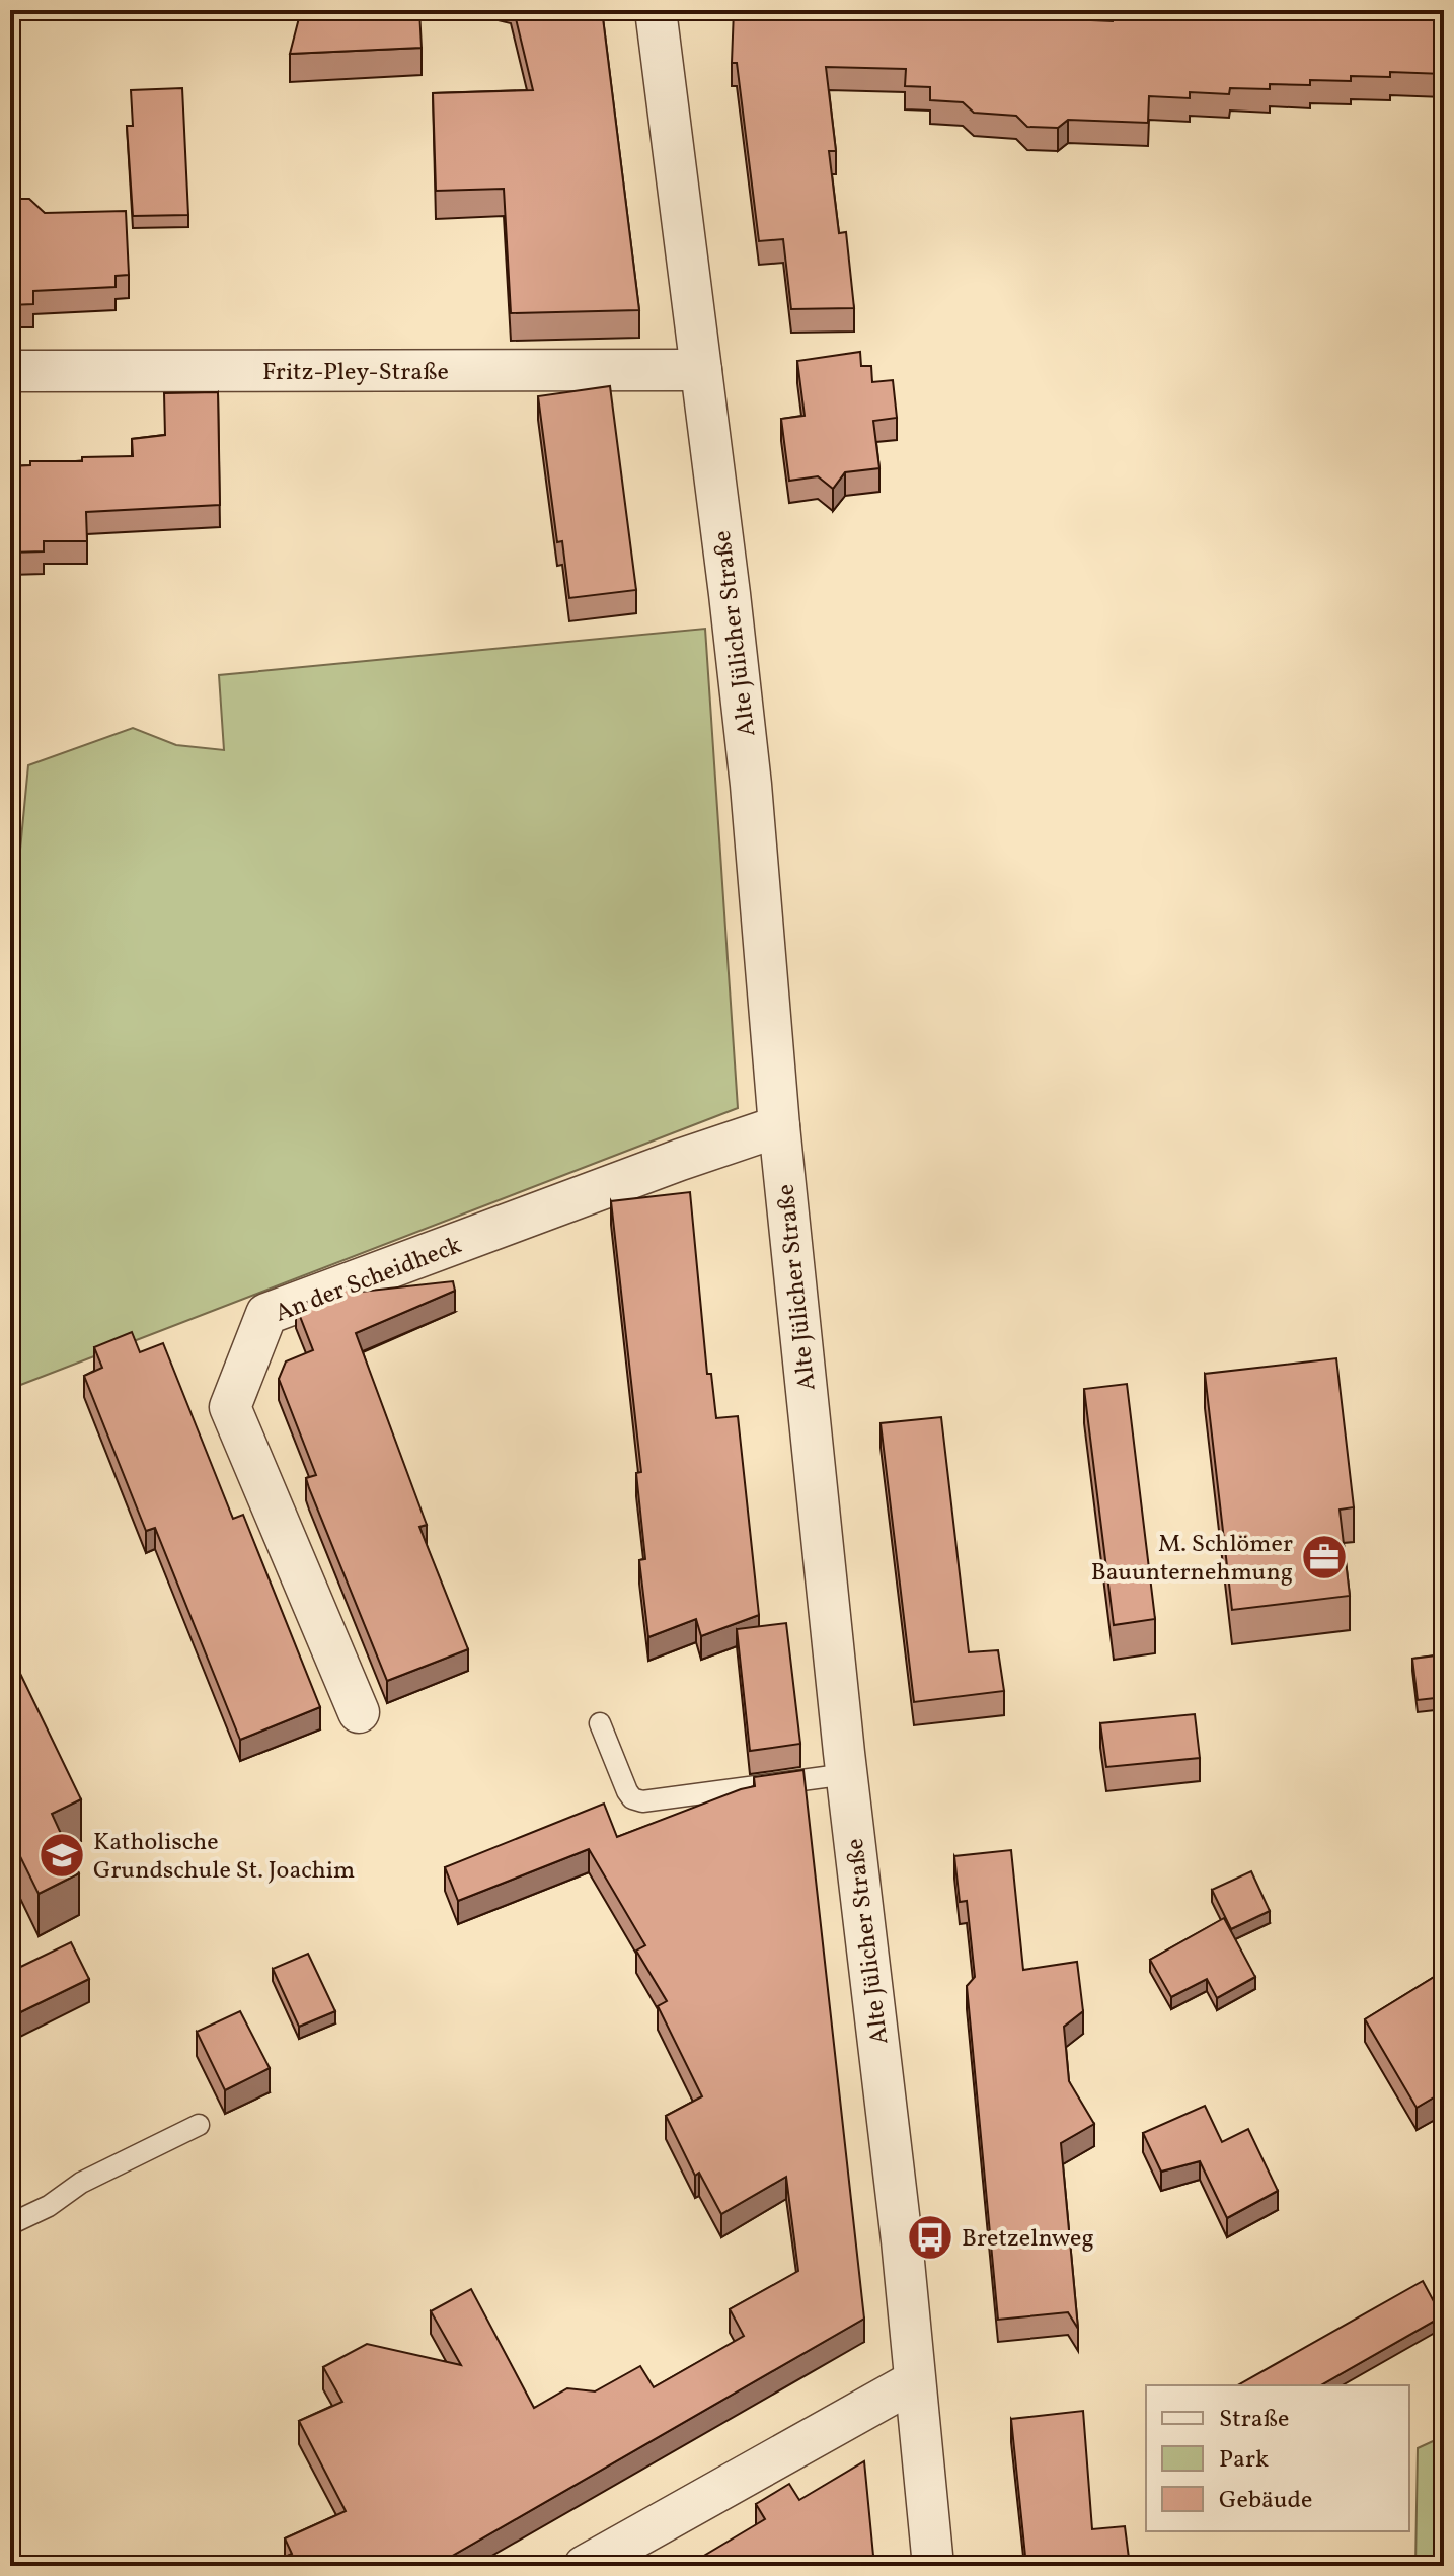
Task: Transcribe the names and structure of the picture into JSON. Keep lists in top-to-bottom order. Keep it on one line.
{"streets":{"street":["Fritz-Pley-Straße","Alte Jülicher Straße","An der Scheidheck"]},"crossings":[["Fritz-Pley-Straße","Alte Jülicher Straße"],["Alte Jülicher Straße","An der Scheidheck"]],"places":{"office":["M. Schlömer Bauunternehmung"],"school or university":["Katholische Grundschule St. Joachim"],"bus stop":["Bretzelnweg"]},"legend":["Straße","Park","Gebäude"]}
